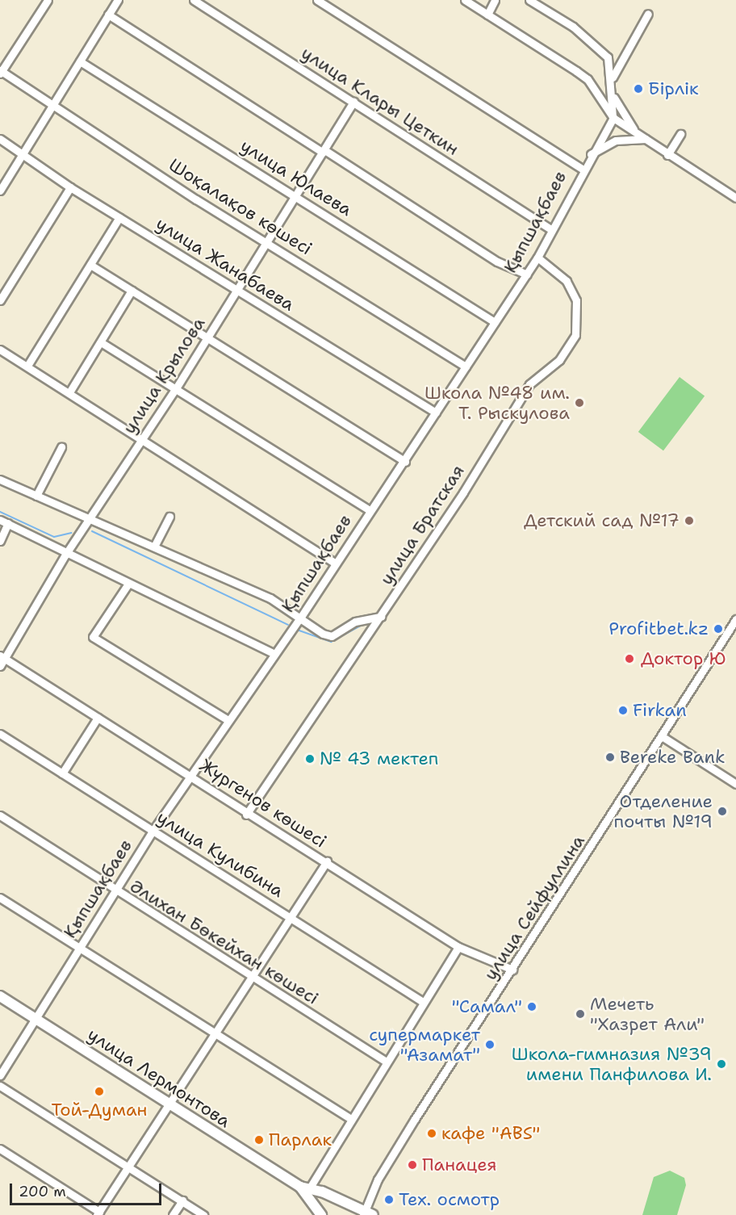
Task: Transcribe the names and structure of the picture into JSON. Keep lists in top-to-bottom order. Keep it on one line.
{"streets":{"main road":["улица Лермонтова"],"street":["улица Клары Цеткин","улица Юлаева","Шоқалақов көшесі","Қыпшақбаев","улица Жанабаева","улица Крылова","улица Братская","Жүргенов көшесі","улица Кулибина","улица Сейфуллина","Әлихан Бөкейхан көшесі"]},"crossings":[["улица Клары Цеткин","Қыпшақбаев"],["улица Клары Цеткин","улица Крылова"],["улица Юлаева","Қыпшақбаев"],["улица Юлаева","улица Крылова"],["Шоқалақов көшесі","Қыпшақбаев"],["Шоқалақов көшесі","улица Крылова"],["Қыпшақбаев","улица Жанабаева"],["Қыпшақбаев","улица Братская"],["Қыпшақбаев","Жүргенов көшесі"],["Қыпшақбаев","улица Кулибина"],["Қыпшақбаев","Әлихан Бөкейхан көшесі"],["Қыпшақбаев","улица Лермонтова"],["улица Жанабаева","улица Крылова"],["улица Крылова","Жүргенов көшесі"],["улица Братская","Жүргенов көшесі"],["Жүргенов көшесі","улица Сейфуллина"]],"places":["Бірлік","Школа №48 им. Т. Рыскулова","Детский сад №17","Profitbet.kz","Доктор Ю","Firkan","Bereke Bank","№ 43 мектеп","Отделение почты №19","\"Самал\"","Мечеть \"Хазрет Али\"","супермаркет \"Азамат\"","Школа-гимназия №39 имени Панфилова И.","Той-Думан","кафе \"ABS\"","Парлак","Панацея","Тех. осмотр"],"scale_bar":"200 m"}
